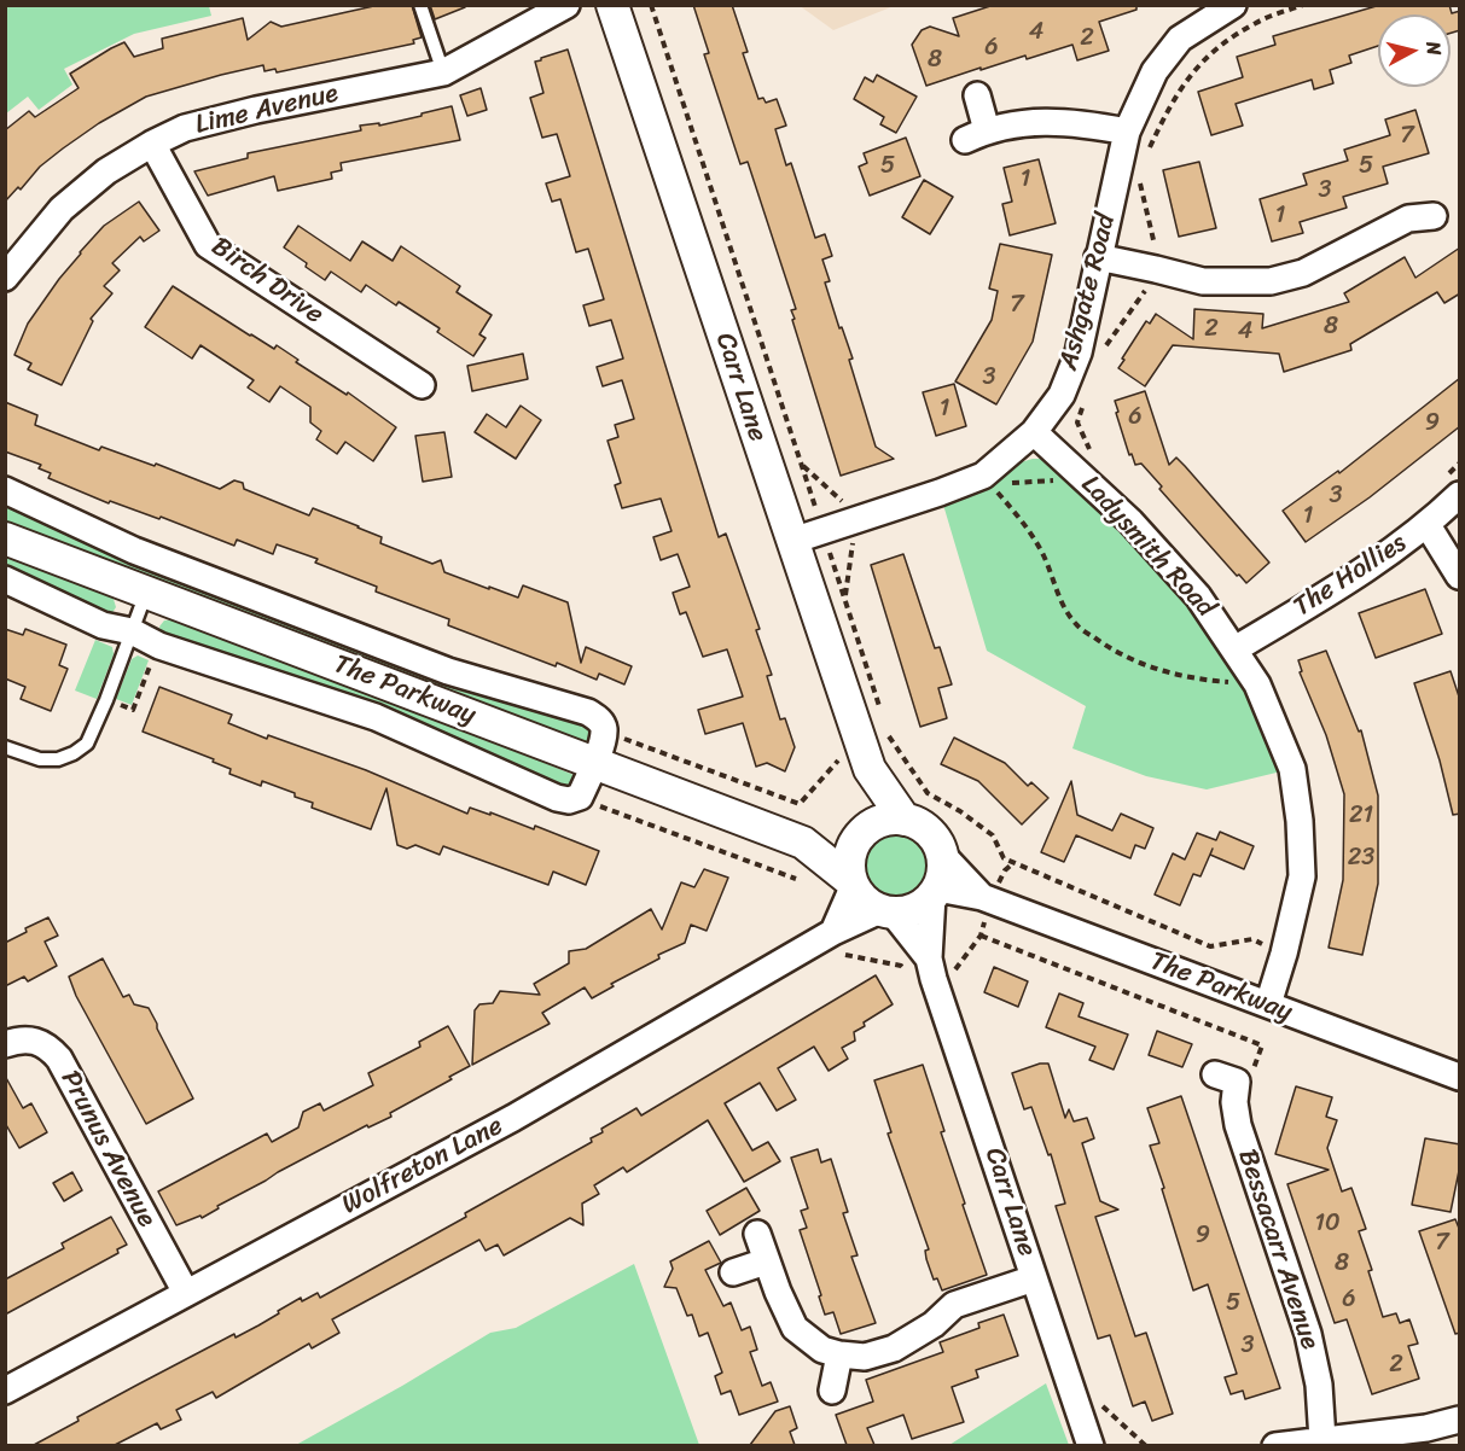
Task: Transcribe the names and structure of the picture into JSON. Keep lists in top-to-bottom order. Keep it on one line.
{"streets":{"street":["Lime Avenue","Birch Drive","Ashgate Road","Carr Lane","Ladysmith Road","The Hollies","The Parkway","Prunus Avenue","Wolfreton Lane","Bessacarr Avenue"]},"crossings":[["Lime Avenue","Birch Drive"],["Ashgate Road","Carr Lane"],["Ashgate Road","Ladysmith Road"],["Carr Lane","The Parkway"],["Carr Lane","Wolfreton Lane"],["Ladysmith Road","The Hollies"],["Ladysmith Road","The Parkway"],["The Parkway","Wolfreton Lane"],["Prunus Avenue","Wolfreton Lane"]],"house_numbers":["4","2","6","8","7","5","5","1","3","1","7","8","2","4","3","1","6","9","3","1","21","23","10","9","7","8","6","5","3","2"],"north":"right"}
